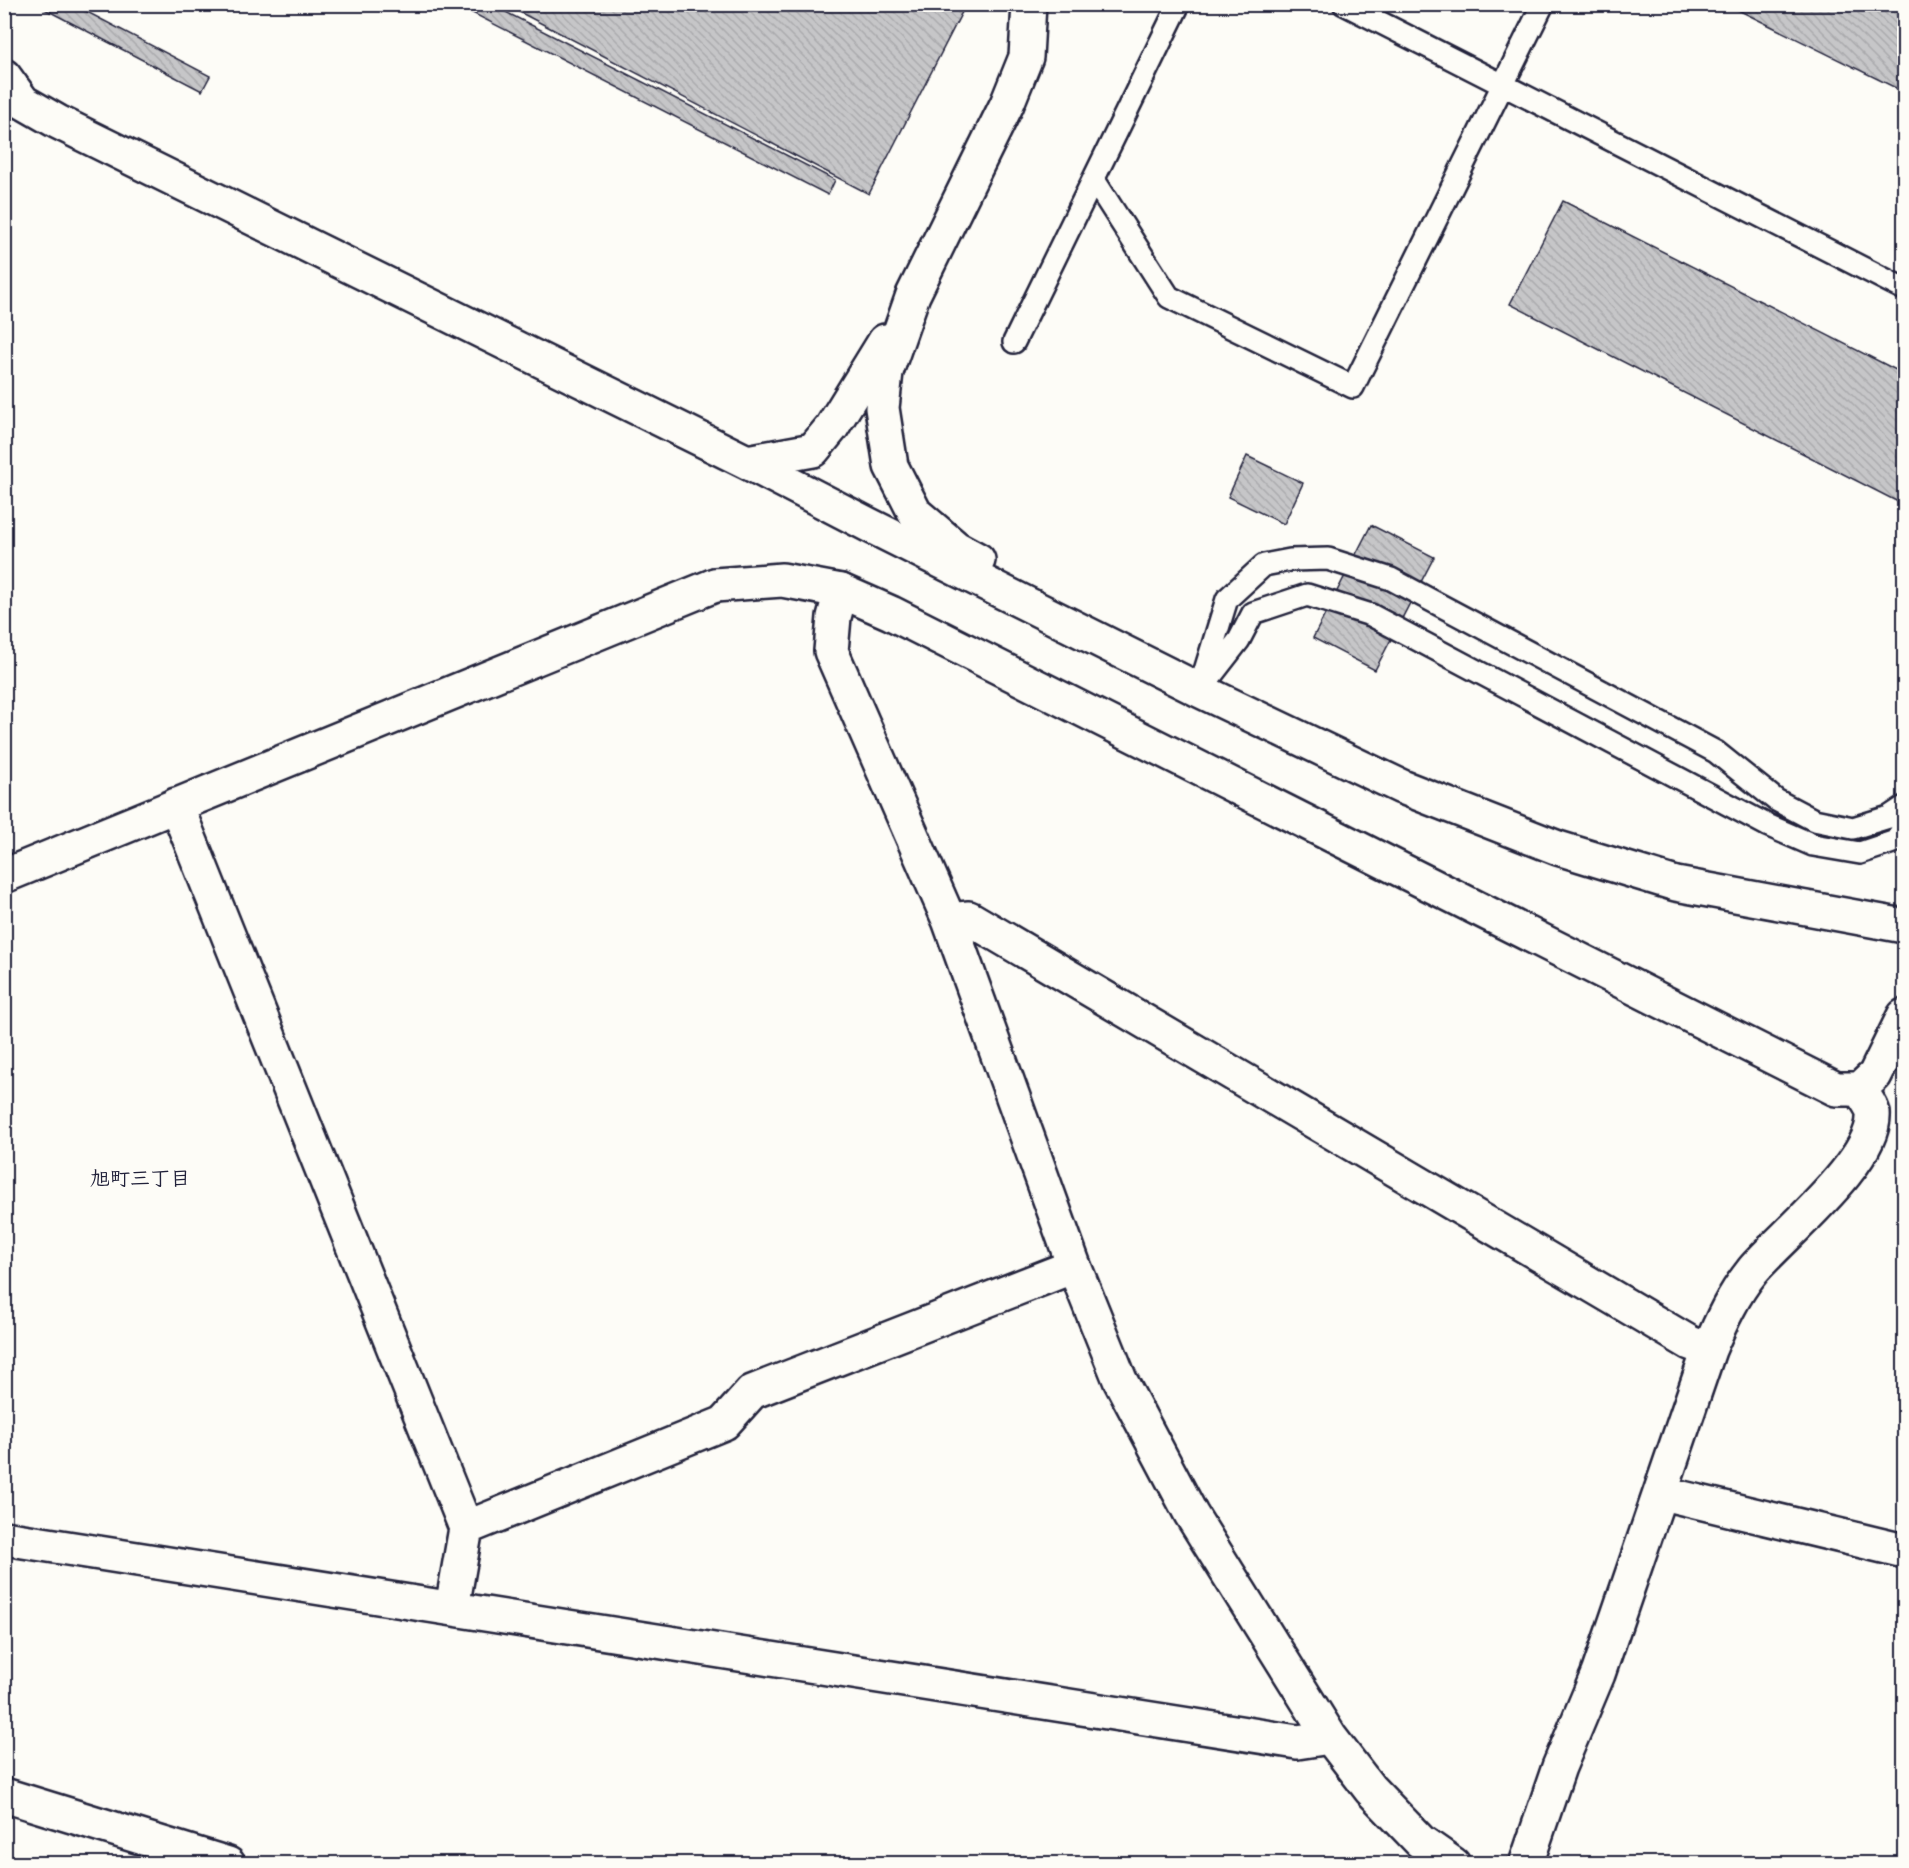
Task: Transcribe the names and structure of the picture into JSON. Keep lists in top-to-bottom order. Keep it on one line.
{"districts":["旭町三丁目"]}
